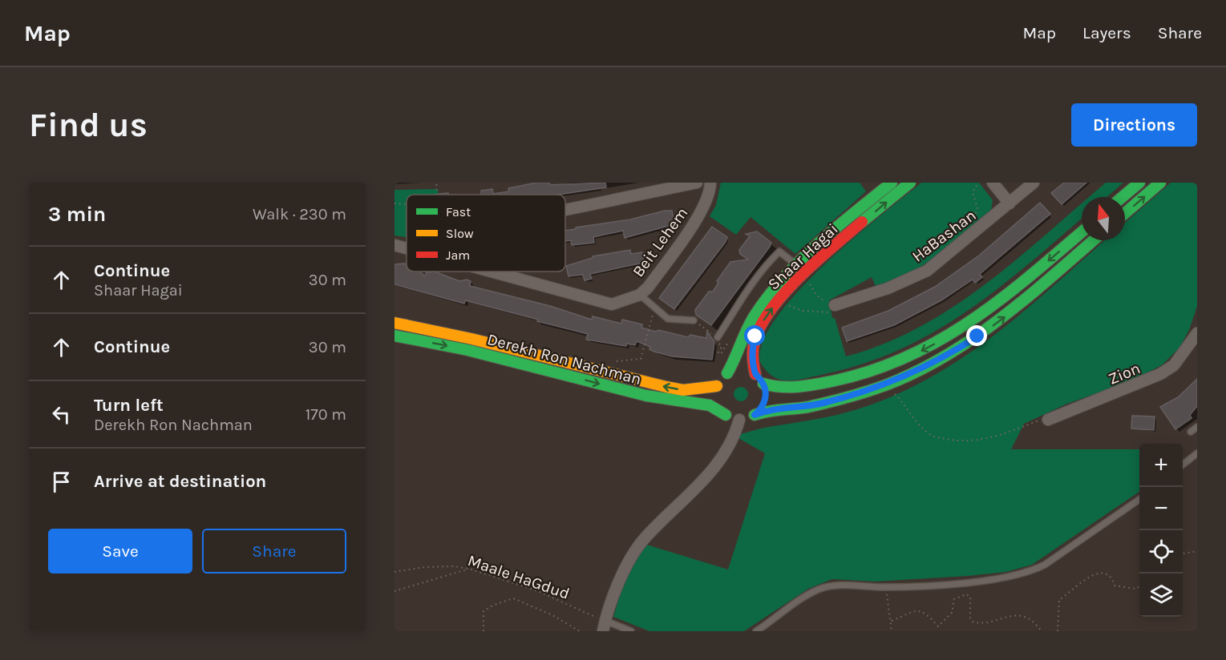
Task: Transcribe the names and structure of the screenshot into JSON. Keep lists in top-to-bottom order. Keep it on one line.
{"streets":{"main road":["Shaar Hagai","Derekh Ron Nachman"],"street":["HaBashan","Beit Lehem","Zion"],"path":["Maale HaGdud"]},"crossings":[["Shaar Hagai","Derekh Ron Nachman"]],"legend":["Fast","Slow","Jam"],"north":"top","page":{"header":"Map","nav":["Map","Layers","Share"],"buttons":["Directions",["Save","Share"]],"title":"Find us","heading":["3 min","Walk · 230 m"],"list":[["Continue","Shaar Hagai","30 m"],["Continue","30 m"],["Turn left","Derekh Ron Nachman","170 m"],"Arrive at destination"],"map_buttons":["+","−"]}}
